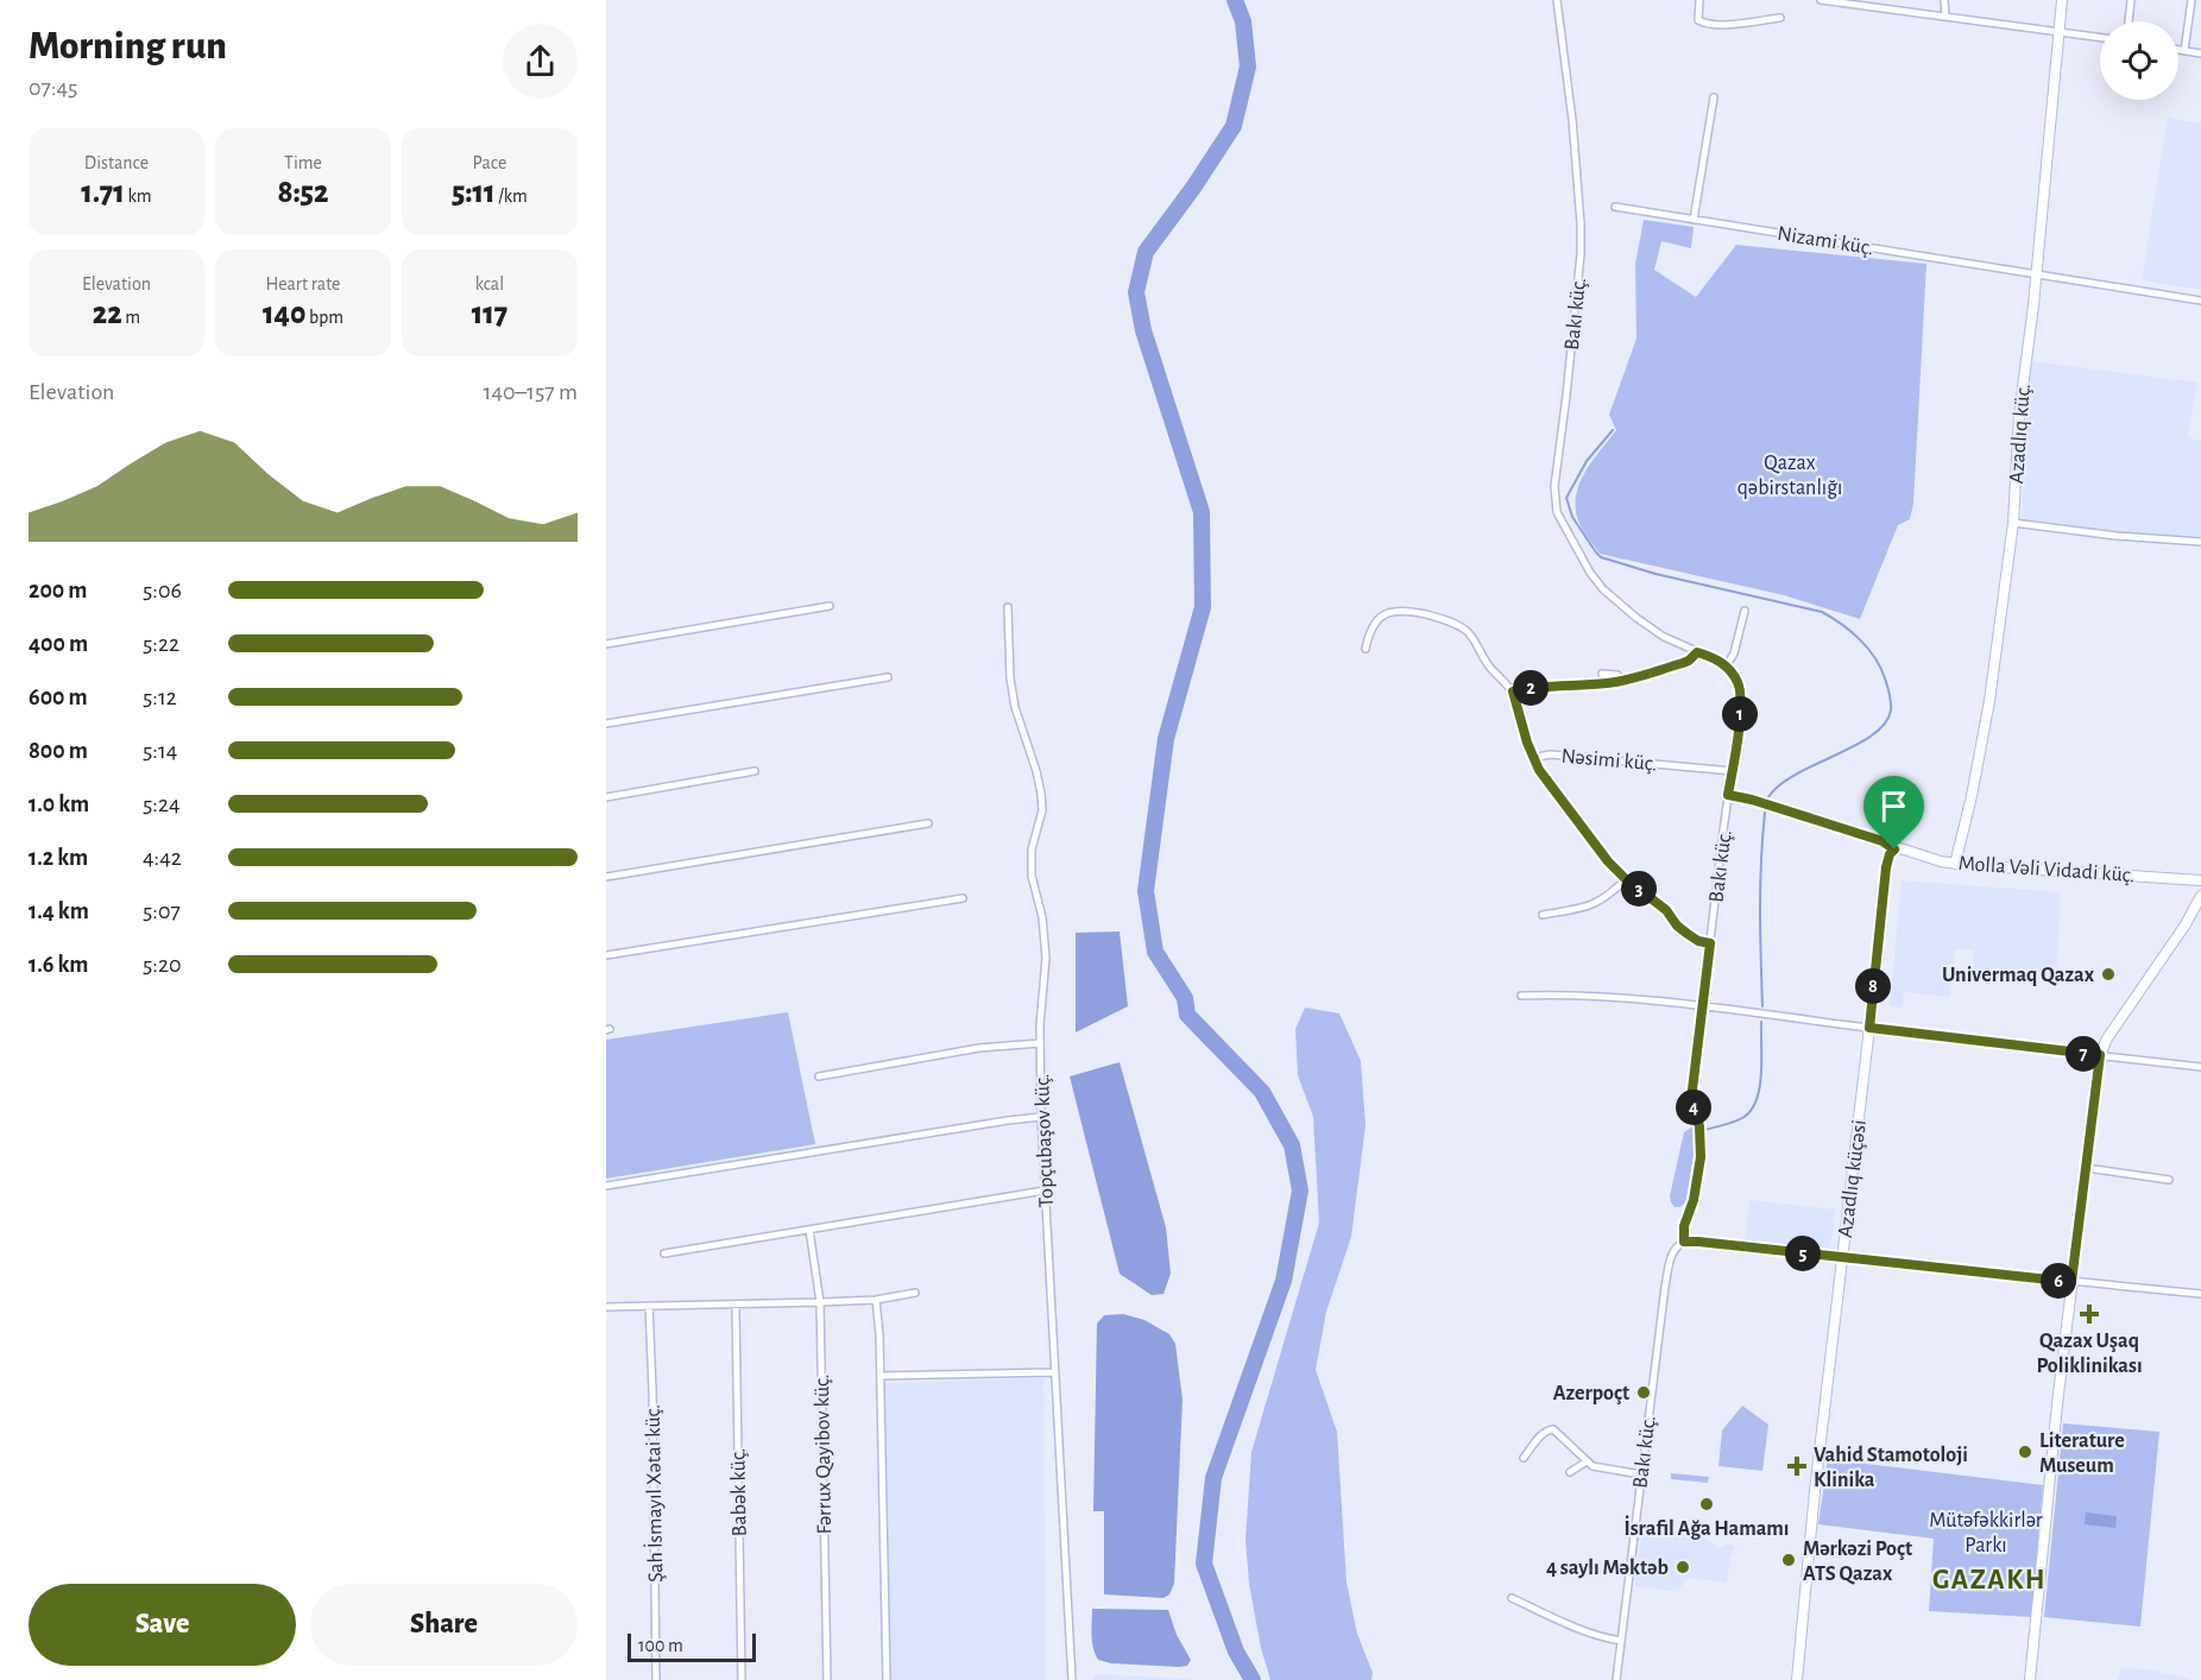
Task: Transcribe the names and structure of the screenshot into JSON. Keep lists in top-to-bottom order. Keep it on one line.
{"streets":{"street":["Nizami küç.","Bakı küç.","Azadlıq küç.","Nəsimi küç.","Molla Vəli Vidadi küç.","Topçubaşov küç.","Azadlıq küçəsi","Fərrux Qayibov küç.","Babək küç.","Şah İsmayıl Xətai küç."]},"crossings":[["Nizami küç.","Azadlıq küç."],["Bakı küç.","Nəsimi küç."],["Azadlıq küç.","Molla Vəli Vidadi küç."],["Molla Vəli Vidadi küç.","Azadlıq küçəsi"]],"districts":["GAZAKH"],"parks":["Qazax qəbirstanlığı","Mütəfəkkirlər Parkı"],"places":{"other":["Univermaq Qazax","Azerpoçt","Literature Museum","İsrafil Ağa Hamamı","Mərkəzi Poçt ATS Qazax","4 saylı Məktəb"],"health":["Qazax Uşaq Poliklinikası","Vahid Stamotoloji Klinika"]},"scale_bar":"100 m","page":{"heading":["Morning run","07:45"],"stats":[["Distance","1.71 km"],["Time","8:52"],["Pace","5:11 /km"],["Elevation","22 m"],["Heart rate","140 bpm"],["kcal","117"]],"chart":["Elevation","140–157 m"],"list":[{"name":"200 m","note":"5:06"},{"name":"400 m","note":"5:22"},{"name":"600 m","note":"5:12"},{"name":"800 m","note":"5:14"},{"name":"1.0 km","note":"5:24"},{"name":"1.2 km","note":"4:42"},{"name":"1.4 km","note":"5:07"},{"name":"1.6 km","note":"5:20"}],"pins":["2","1","3","8","7","4","5","6"],"buttons":["Save","Share"],"scale":"100 m"}}
